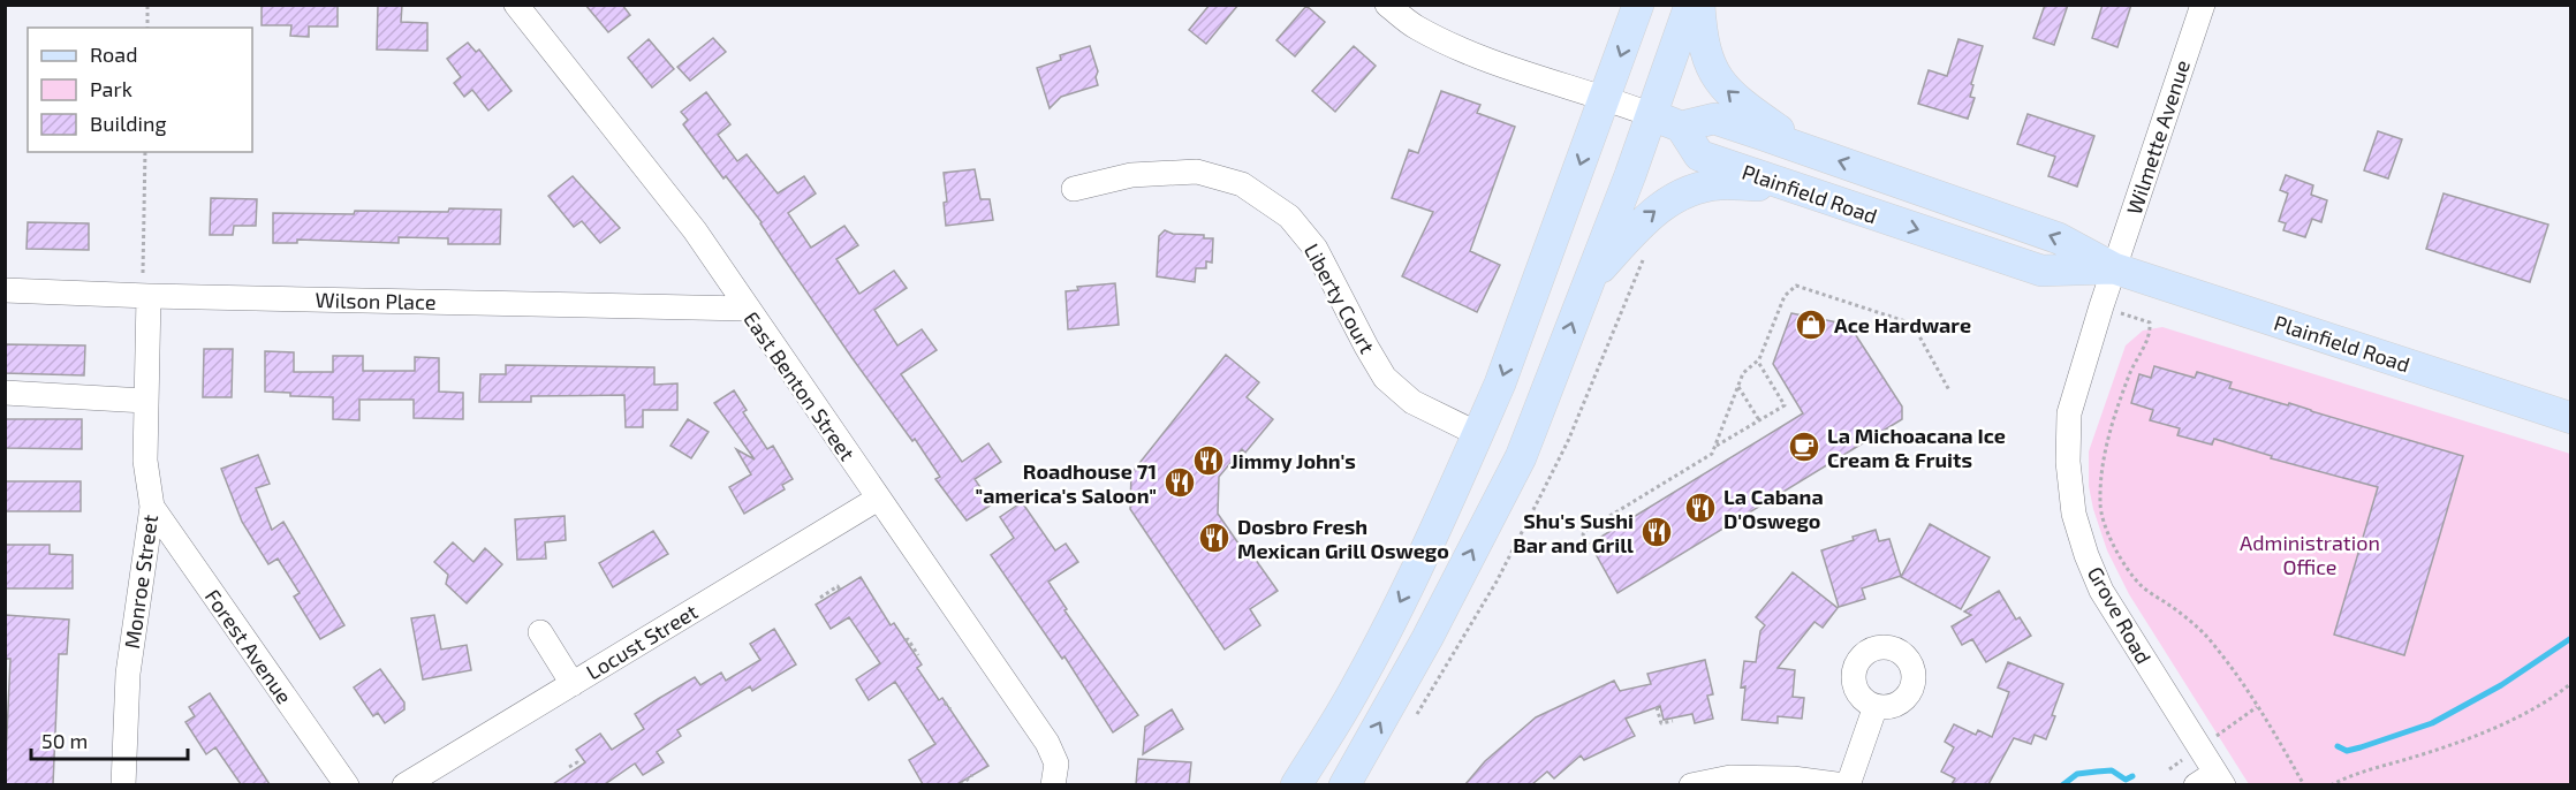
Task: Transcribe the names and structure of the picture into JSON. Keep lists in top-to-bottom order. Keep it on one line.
{"streets":{"main road":["Plainfield Road"],"street":["Wilmette Avenue","Liberty Court","Wilson Place","East Benton Street","Monroe Street","Grove Road","Locust Street","Forest Avenue"]},"crossings":[["Wilmette Avenue","Plainfield Road"],["Wilmette Avenue","Grove Road"],["Plainfield Road","Grove Road"],["Wilson Place","East Benton Street"],["Wilson Place","Monroe Street"],["East Benton Street","Locust Street"],["Monroe Street","Forest Avenue"]],"parks":["Administration Office"],"places":{"shop":["Ace Hardware"],"cafe":["La Michoacana Ice Cream & Fruits"],"restaurant":["Jimmy John's","Roadhouse 71 \"america's Saloon\"","La Cabana D'Oswego","Shu's Sushi Bar and Grill","Dosbro Fresh Mexican Grill Oswego"]},"legend":["Road","Park","Building"],"scale_bar":"50 m"}
